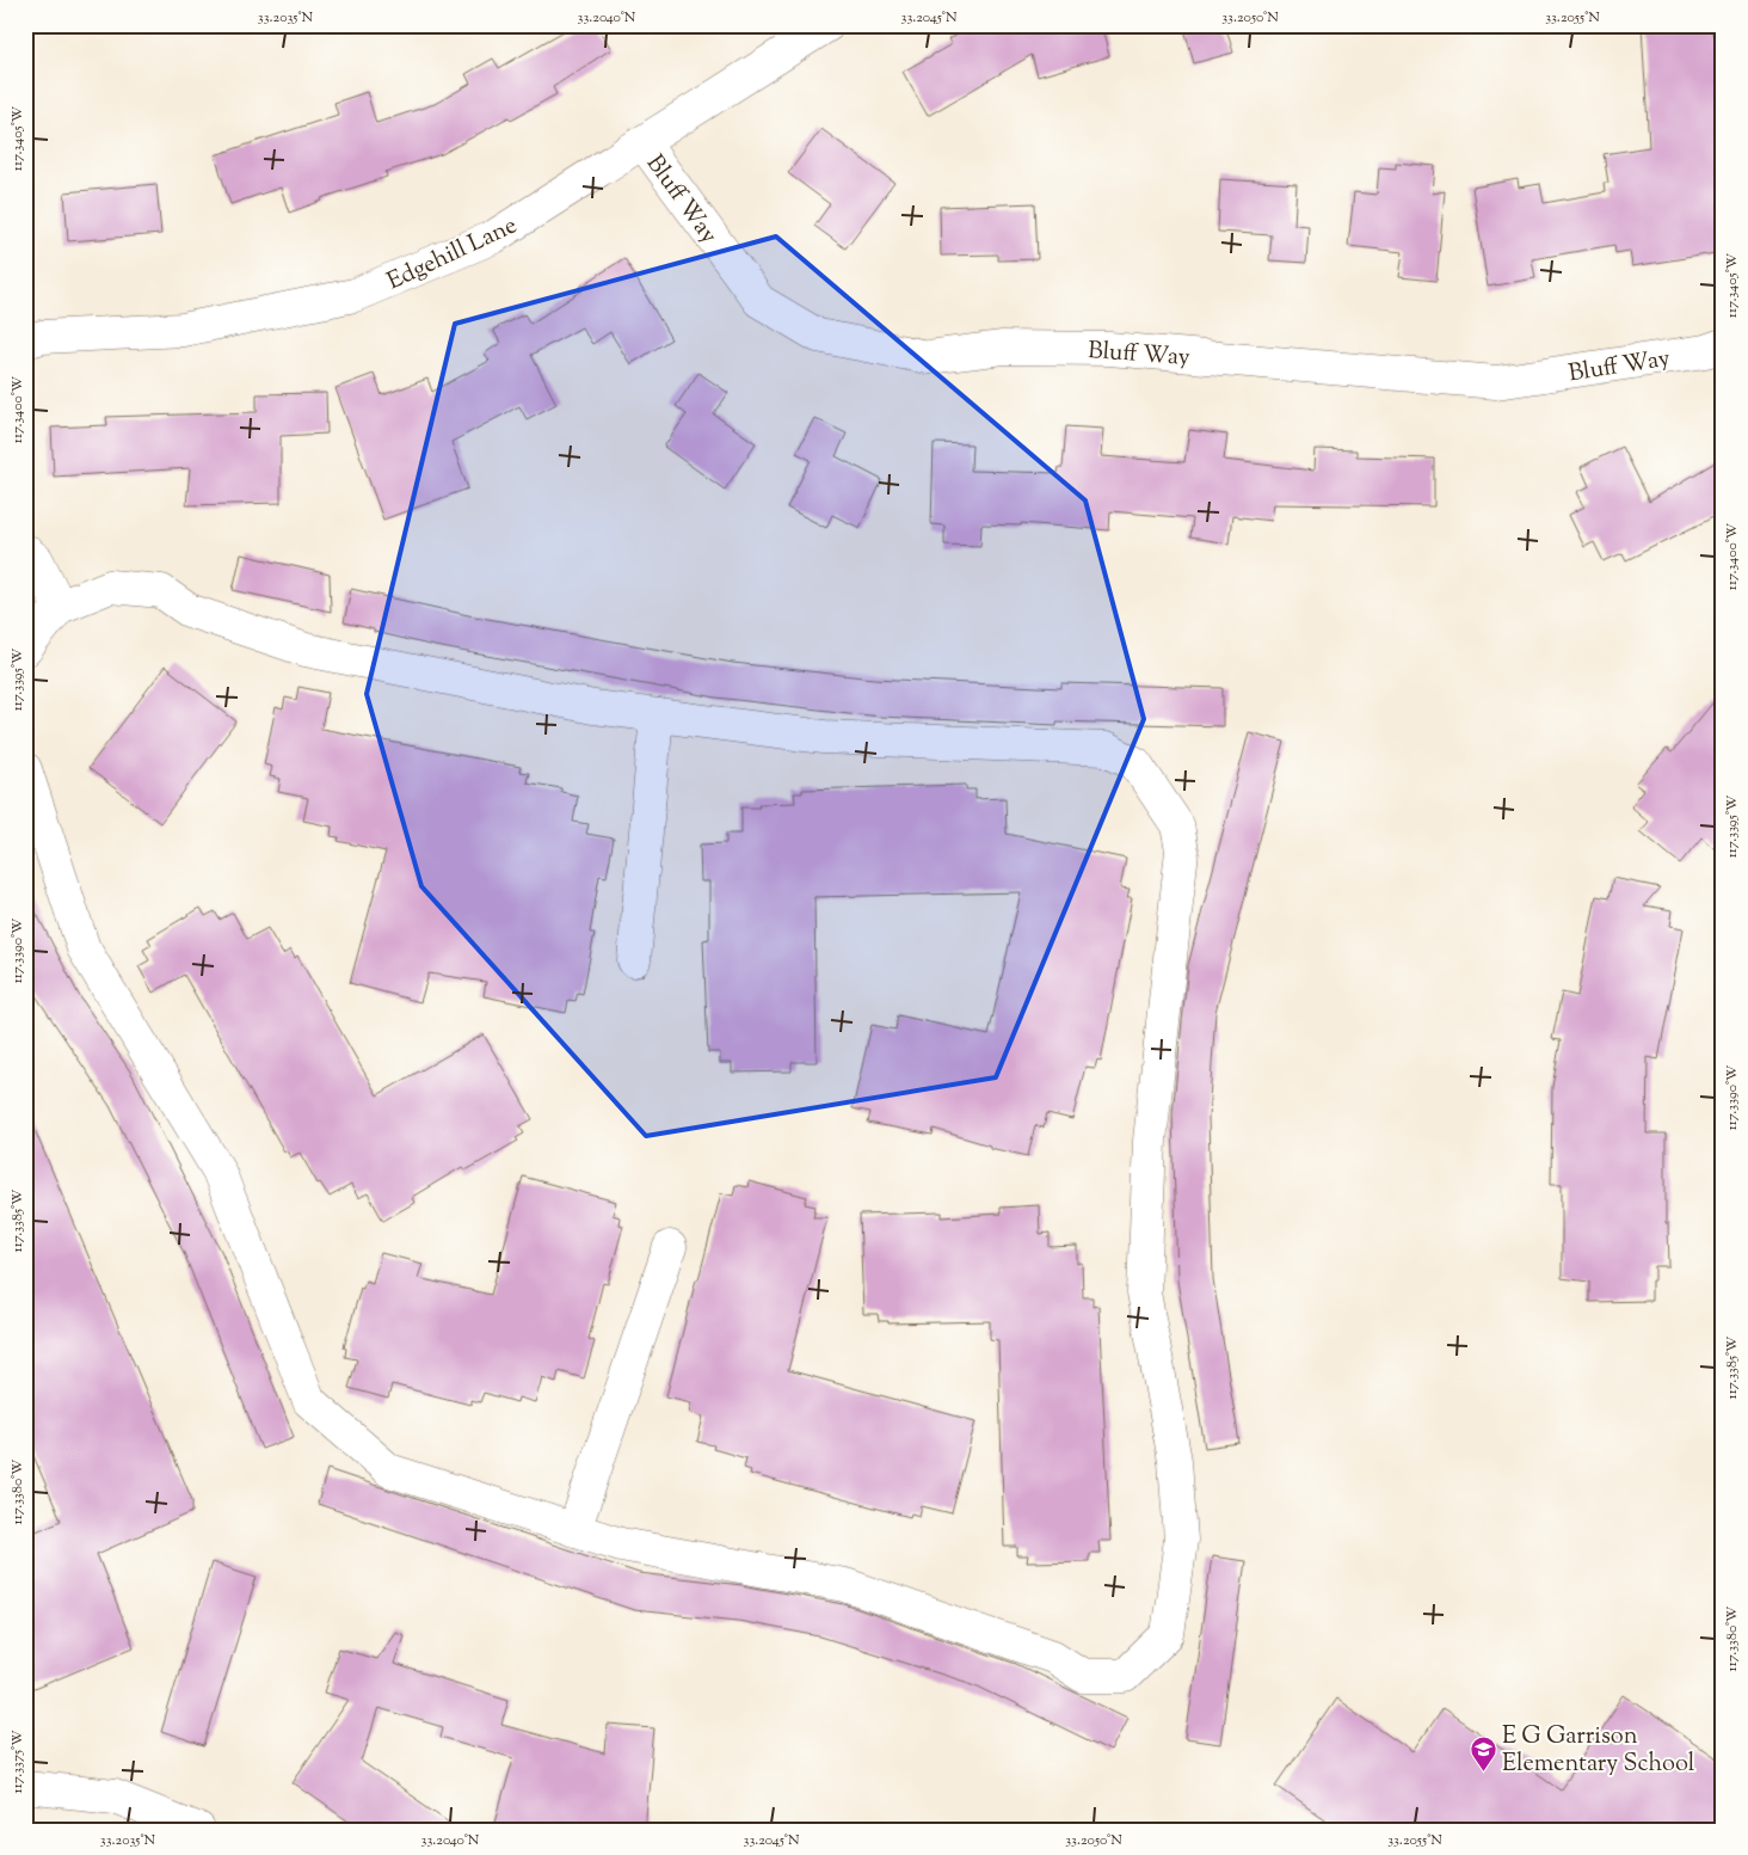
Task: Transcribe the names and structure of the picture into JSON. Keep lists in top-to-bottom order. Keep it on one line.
{"streets":{"street":["Bluff Way","Edgehill Lane"]},"crossings":[["Bluff Way","Edgehill Lane"]],"places":{"school or university":["E G Garrison Elementary School"]},"coordinates":["33.2035°N","33.2040°N","33.2045°N","33.2050°N","33.2055°N","117.3405°W","117.3400°W","117.3395°W","117.3390°W","117.3385°W","117.3380°W","117.3375°W"]}
